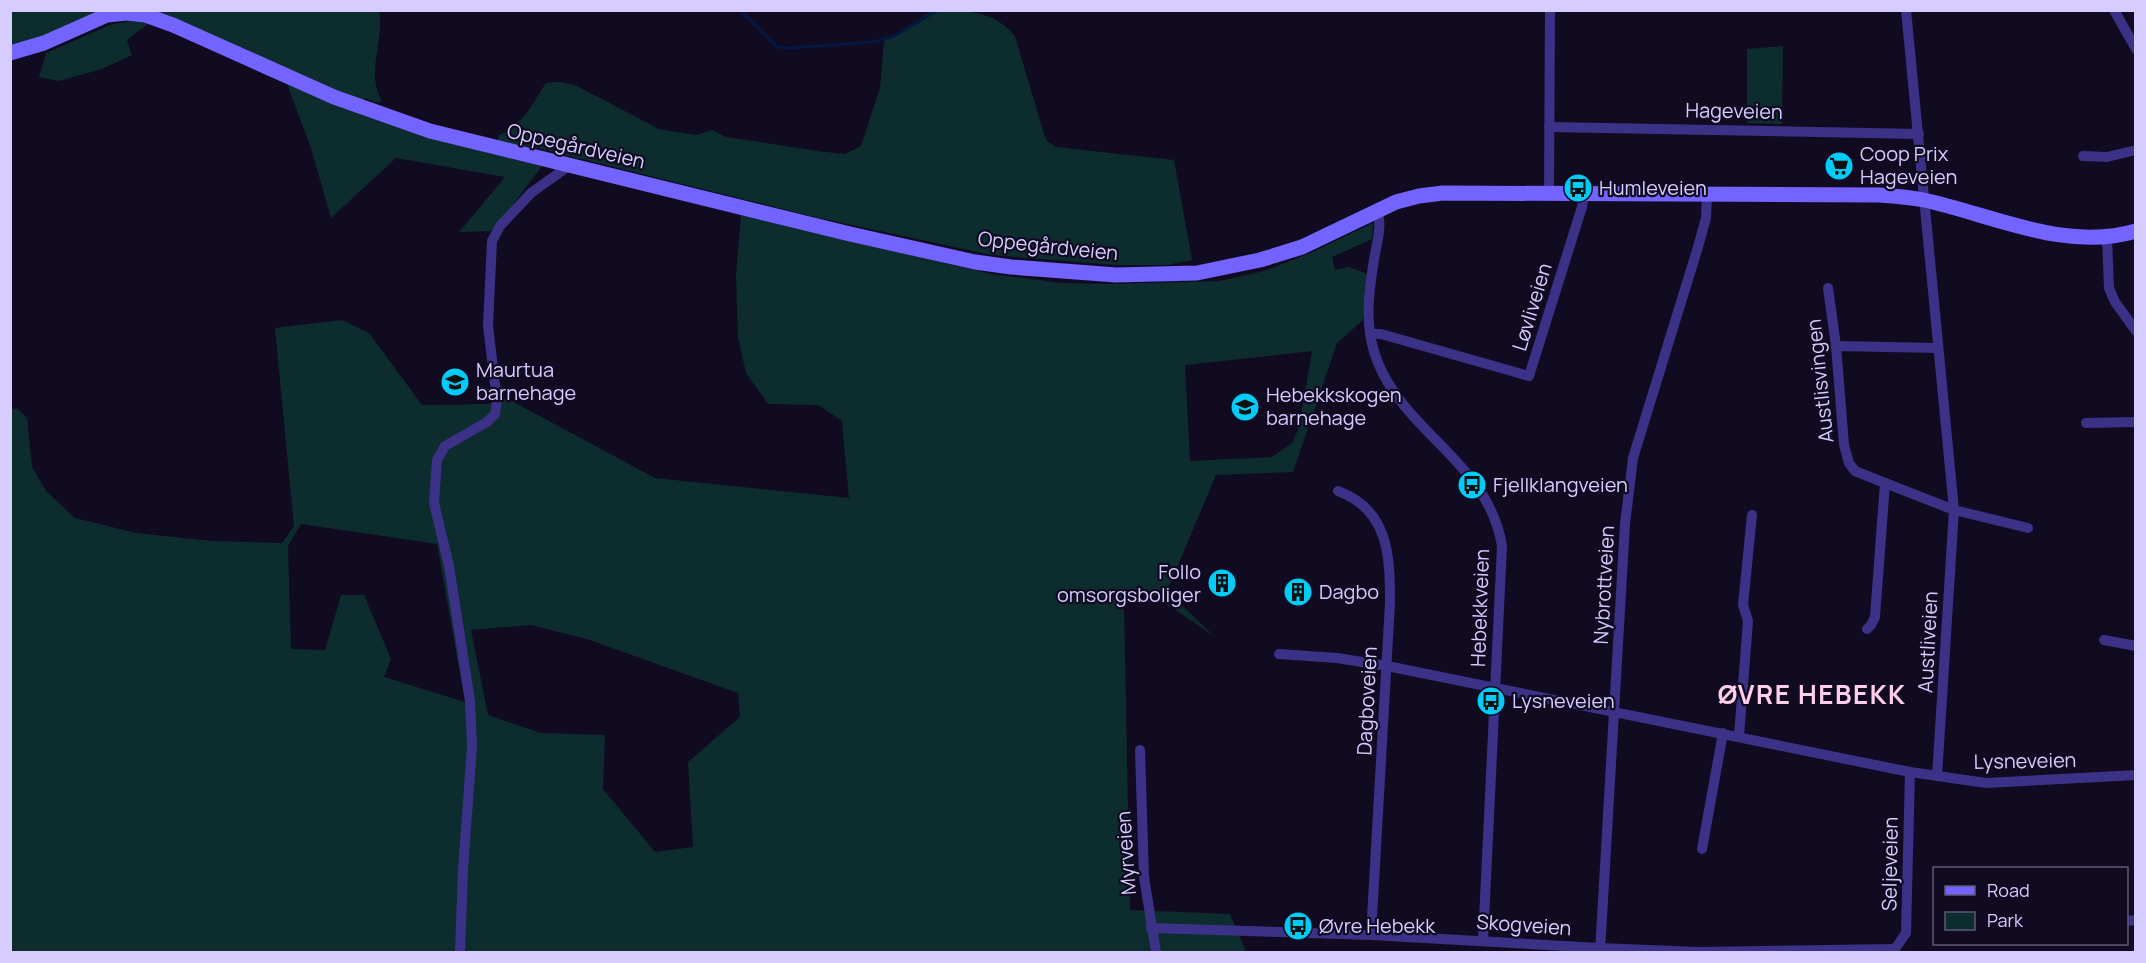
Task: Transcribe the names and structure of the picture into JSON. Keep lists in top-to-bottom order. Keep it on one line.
{"streets":{"main road":["Oppegårdveien"],"street":["Hageveien","Løvliveien","Austlisvingen","Nybrottveien","Hebekkveien","Austliveien","Dagboveien","Lysneveien","Myrveien","Seljeveien","Skogveien"]},"crossings":[["Hageveien","Austliveien"],["Oppegårdveien","Løvliveien"],["Oppegårdveien","Nybrottveien"],["Oppegårdveien","Hebekkveien"],["Oppegårdveien","Austliveien"],["Løvliveien","Hebekkveien"],["Austlisvingen","Austliveien"],["Nybrottveien","Lysneveien"],["Nybrottveien","Skogveien"],["Hebekkveien","Lysneveien"],["Hebekkveien","Skogveien"],["Austliveien","Lysneveien"],["Dagboveien","Lysneveien"],["Dagboveien","Skogveien"],["Lysneveien","Seljeveien"],["Myrveien","Skogveien"],["Seljeveien","Skogveien"]],"districts":["ØVRE HEBEKK"],"places":{"supermarket":["Coop Prix Hageveien"],"bus stop":["Humleveien","Fjellklangveien","Lysneveien","Øvre Hebekk"],"school or university":["Maurtua barnehage","Hebekkskogen barnehage"],"building":["Follo omsorgsboliger","Dagbo"]},"legend":["Road","Park"]}
